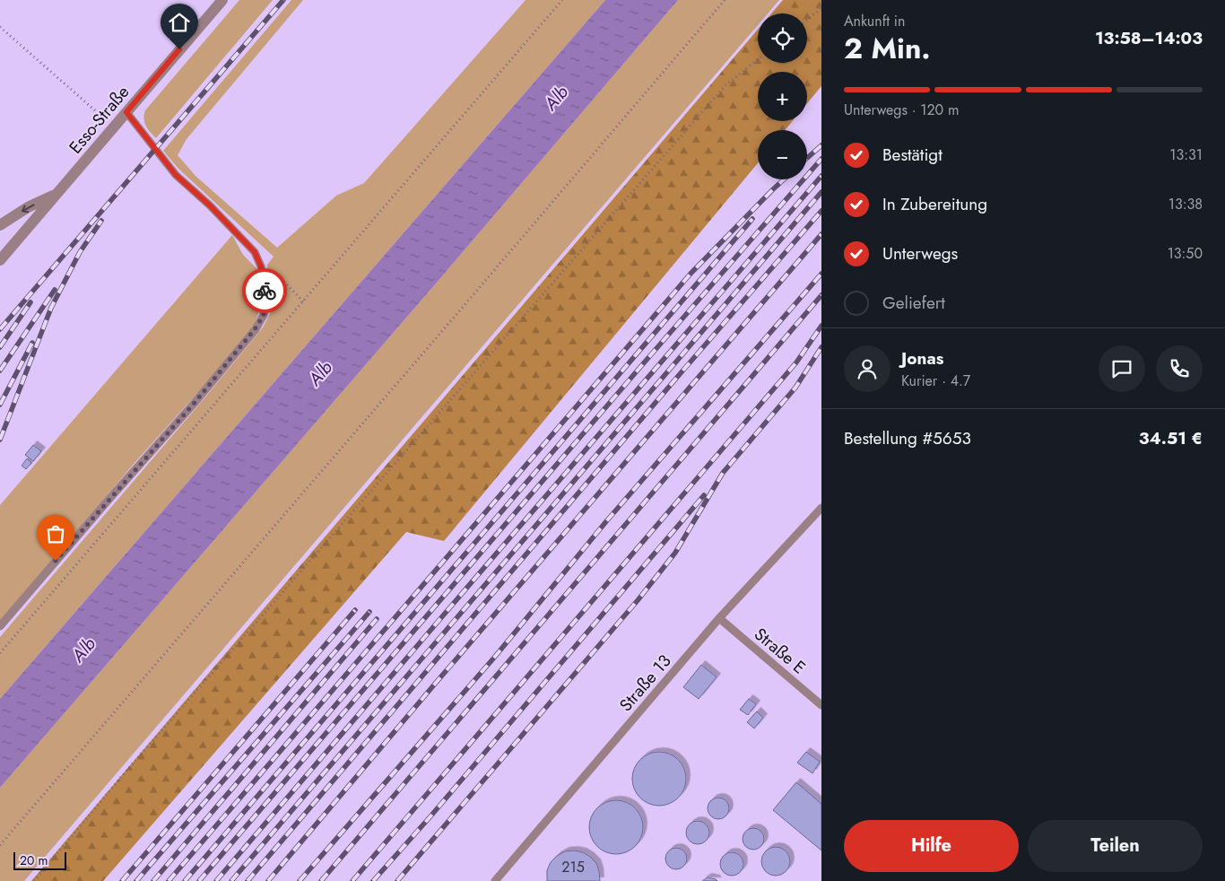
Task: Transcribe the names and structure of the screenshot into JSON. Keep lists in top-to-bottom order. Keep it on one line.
{"streets":{"street":["Esso-Straße"],"lane":["Straße E","Straße 13"]},"crossings":[["Straße E","Straße 13"]],"water":["Alb"],"house_numbers":["215"],"scale_bar":"20 m","page":{"heading":["2 Min.","Ankunft in","13:58–14:03"],"panel":["Jonas","Kurier · 4.7","Bestellung #5653","34.51 €"],"map_buttons":["+","−"],"bar":"Unterwegs · 120 m","list":[["Bestätigt","13:31"],["In Zubereitung","13:38"],["Unterwegs","13:50"],"Geliefert"],"buttons":["Hilfe","Teilen"],"scale":"20 m"}}
